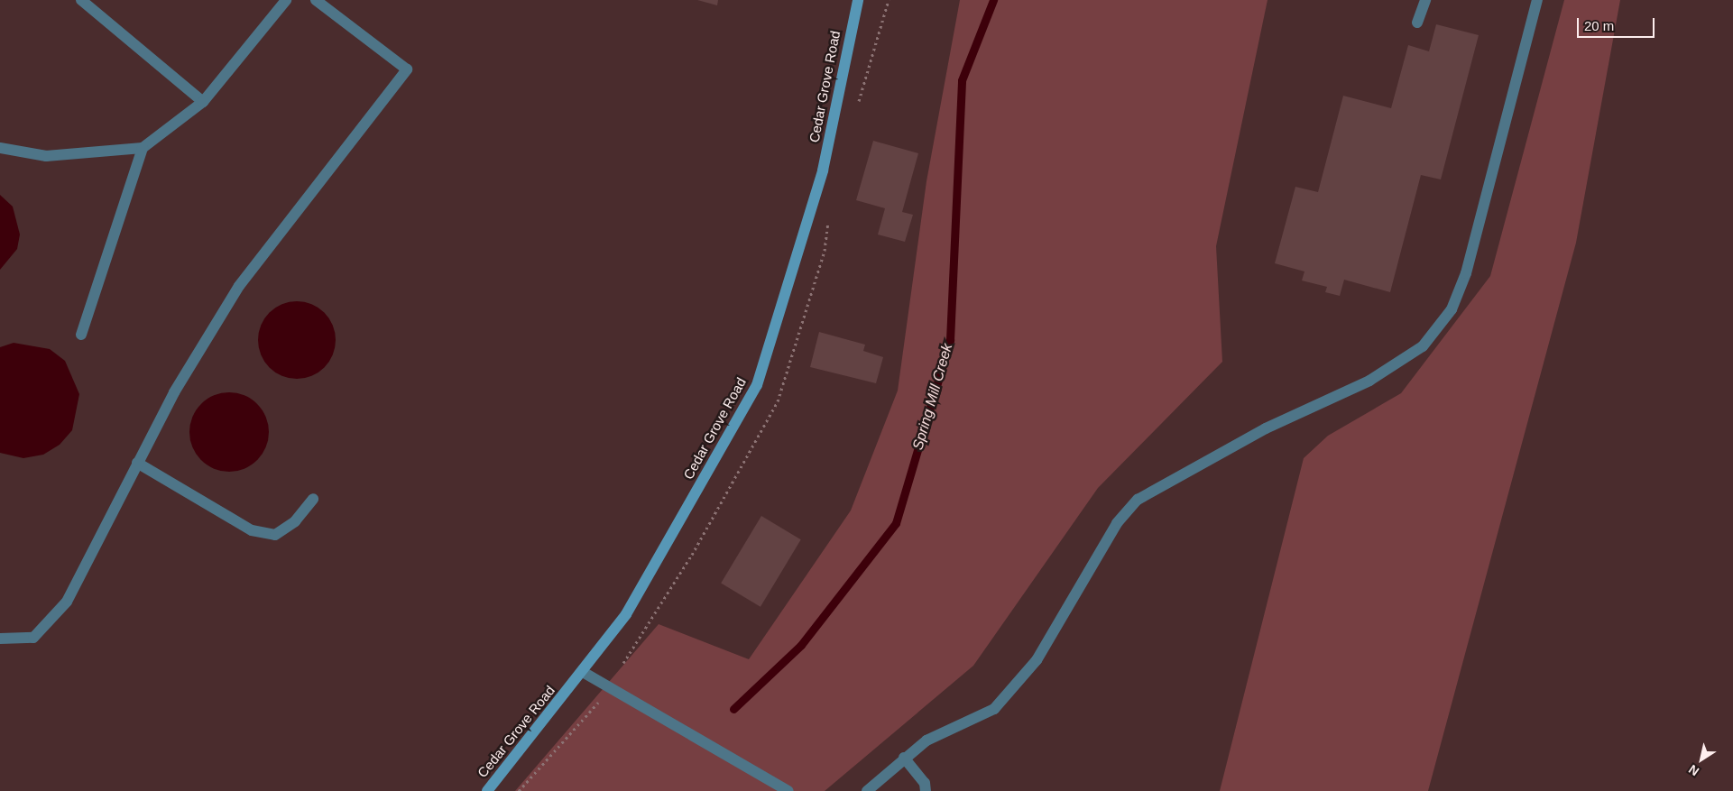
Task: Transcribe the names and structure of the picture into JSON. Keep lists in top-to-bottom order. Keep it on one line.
{"streets":{"street":["Cedar Grove Road"]},"water":["Spring Mill Creek"],"scale_bar":"20 m","north":"bottom left"}
